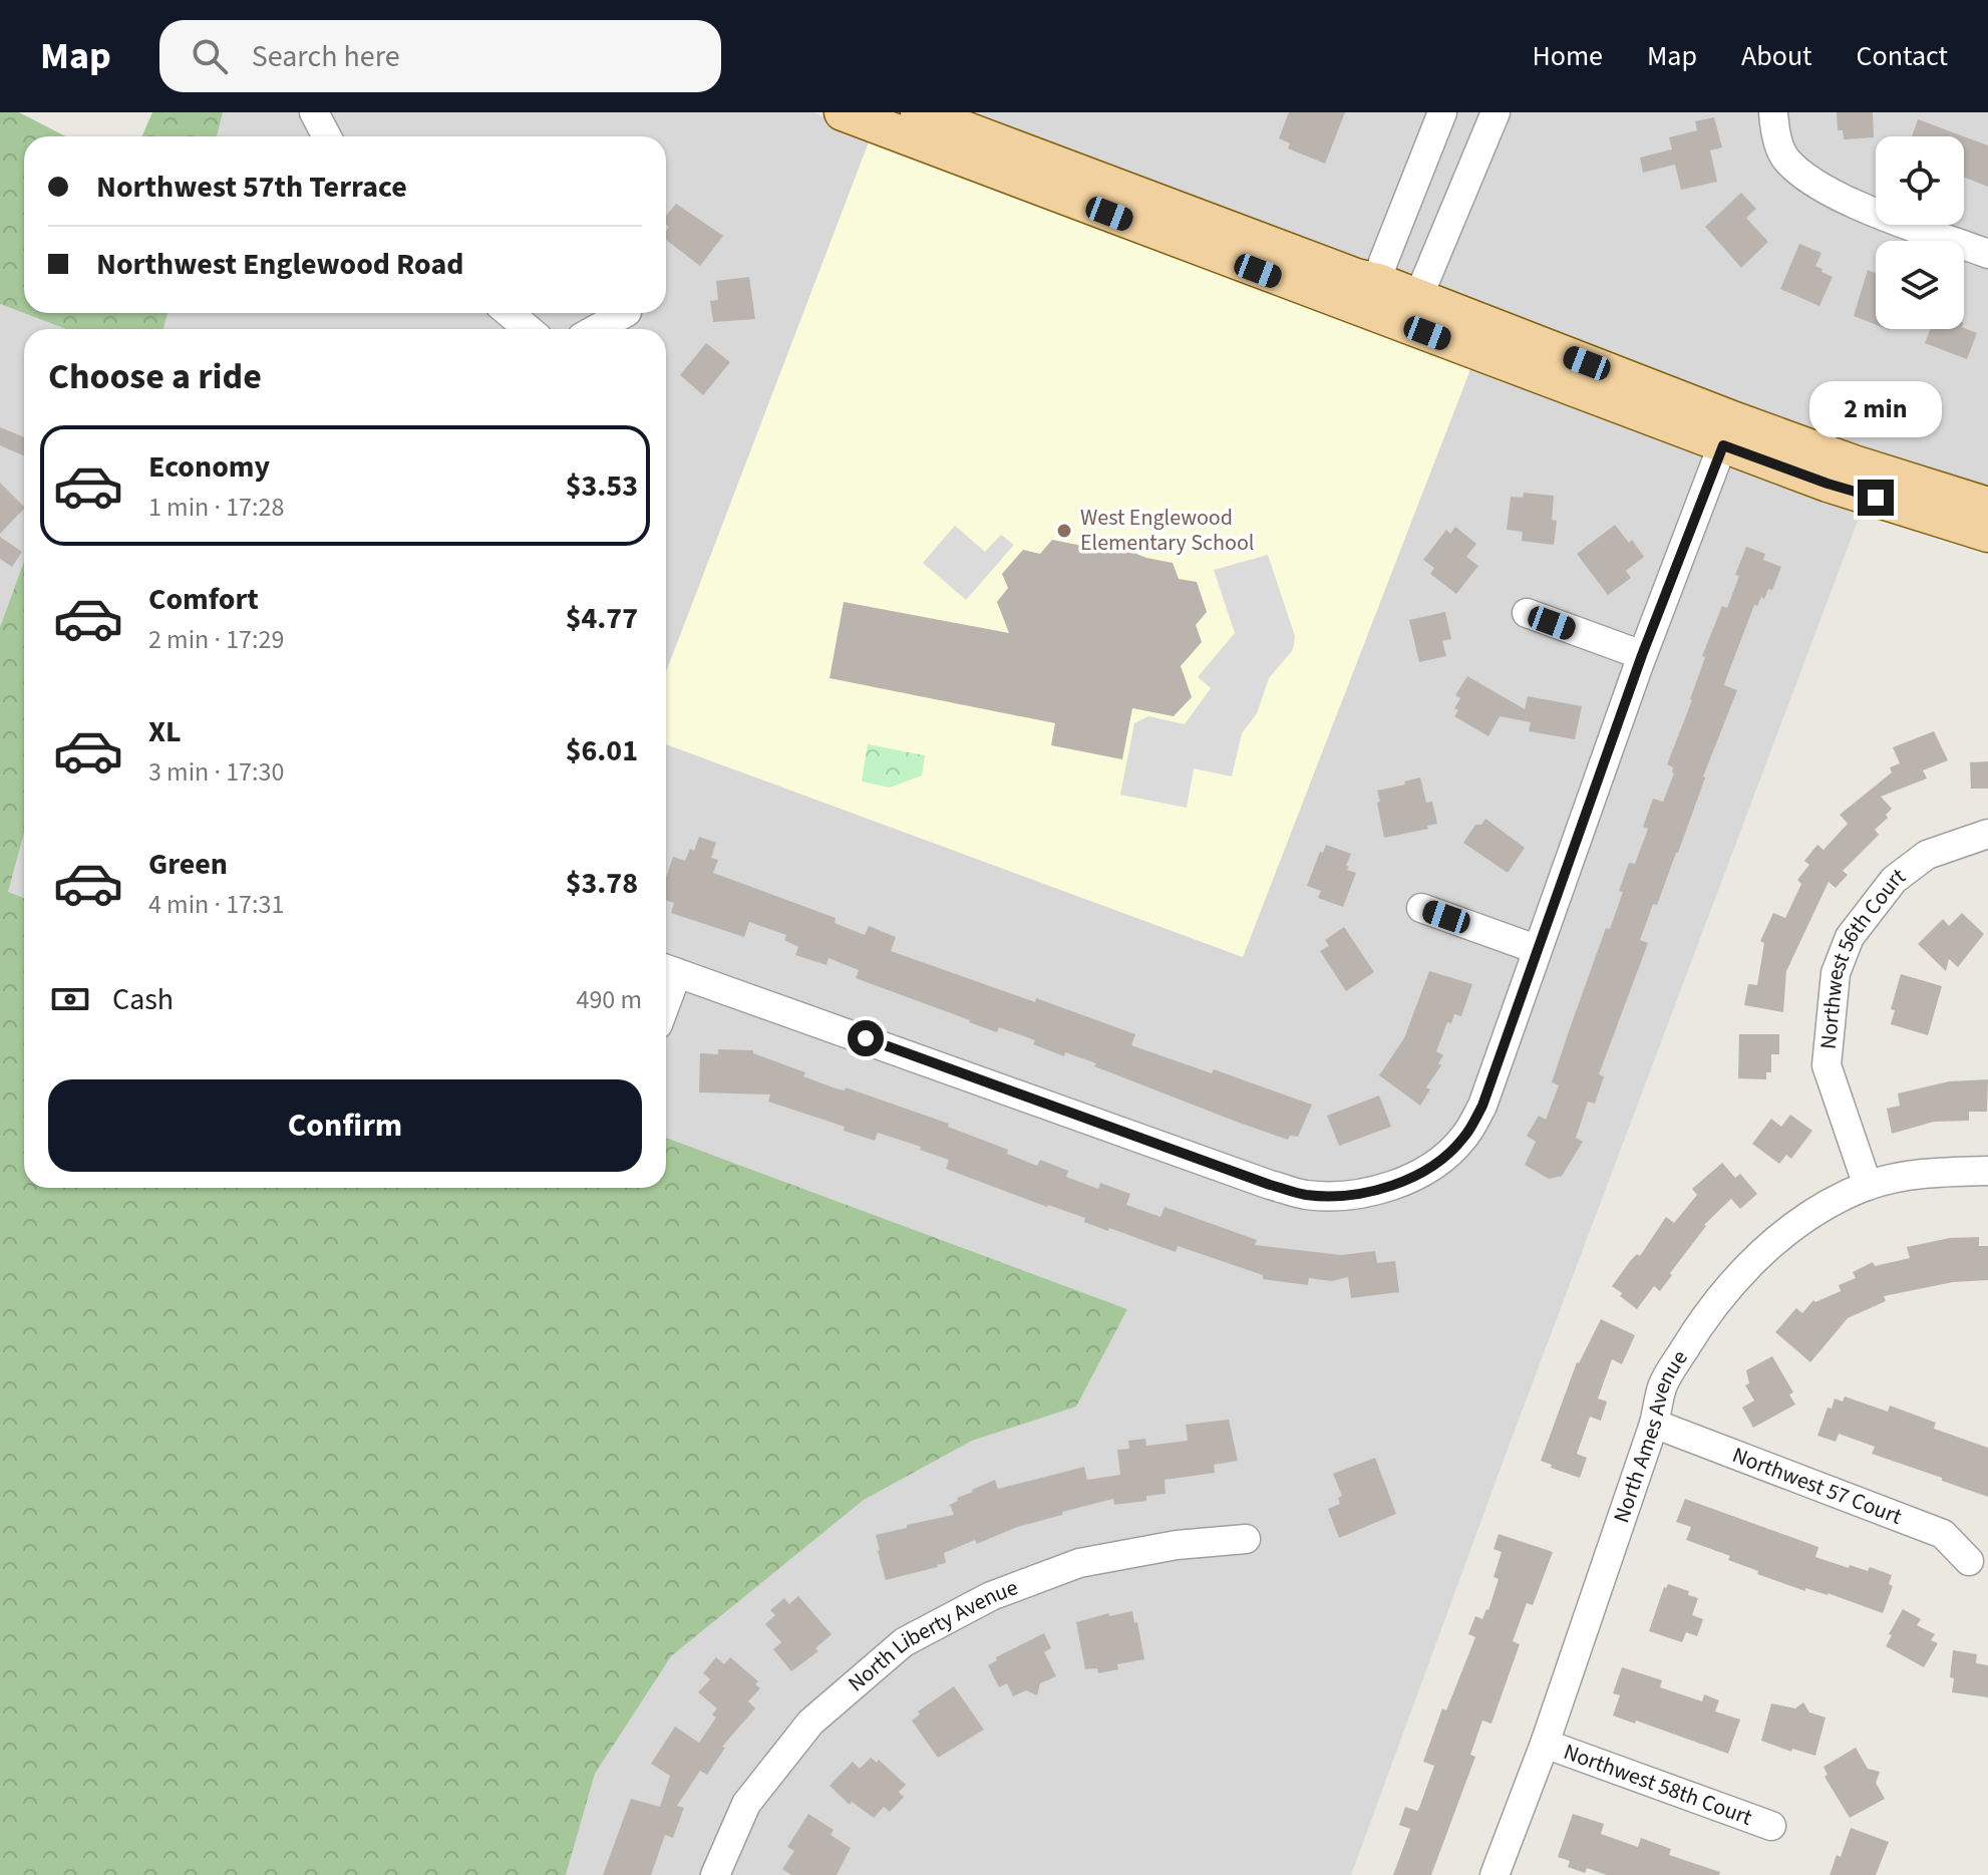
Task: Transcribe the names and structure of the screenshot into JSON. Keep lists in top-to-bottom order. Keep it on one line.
{"streets":{"street":["Northwest 56th Court","North Ames Avenue","Northwest 57 Court","North Liberty Avenue","Northwest 58th Court"]},"crossings":[["Northwest 56th Court","North Ames Avenue"],["North Ames Avenue","Northwest 57 Court"],["North Ames Avenue","Northwest 58th Court"]],"places":["West Englewood Elementary School"],"page":{"header":"Map","search":"Search here","nav":["Home","Map","About","Contact"],"banner":["Northwest 57th Terrace","Northwest Englewood Road"],"heading":"Choose a ride","bubble":"2 min","list":[{"name":"Economy","note":"1 min · 17:28","value":"$3.53"},{"name":"Comfort","note":"2 min · 17:29","value":"$4.77"},{"name":"XL","note":"3 min · 17:30","value":"$6.01"},{"name":"Green","note":"4 min · 17:31","value":"$3.78"}],"pay":["Cash","490 m"],"buttons":"Confirm"}}
